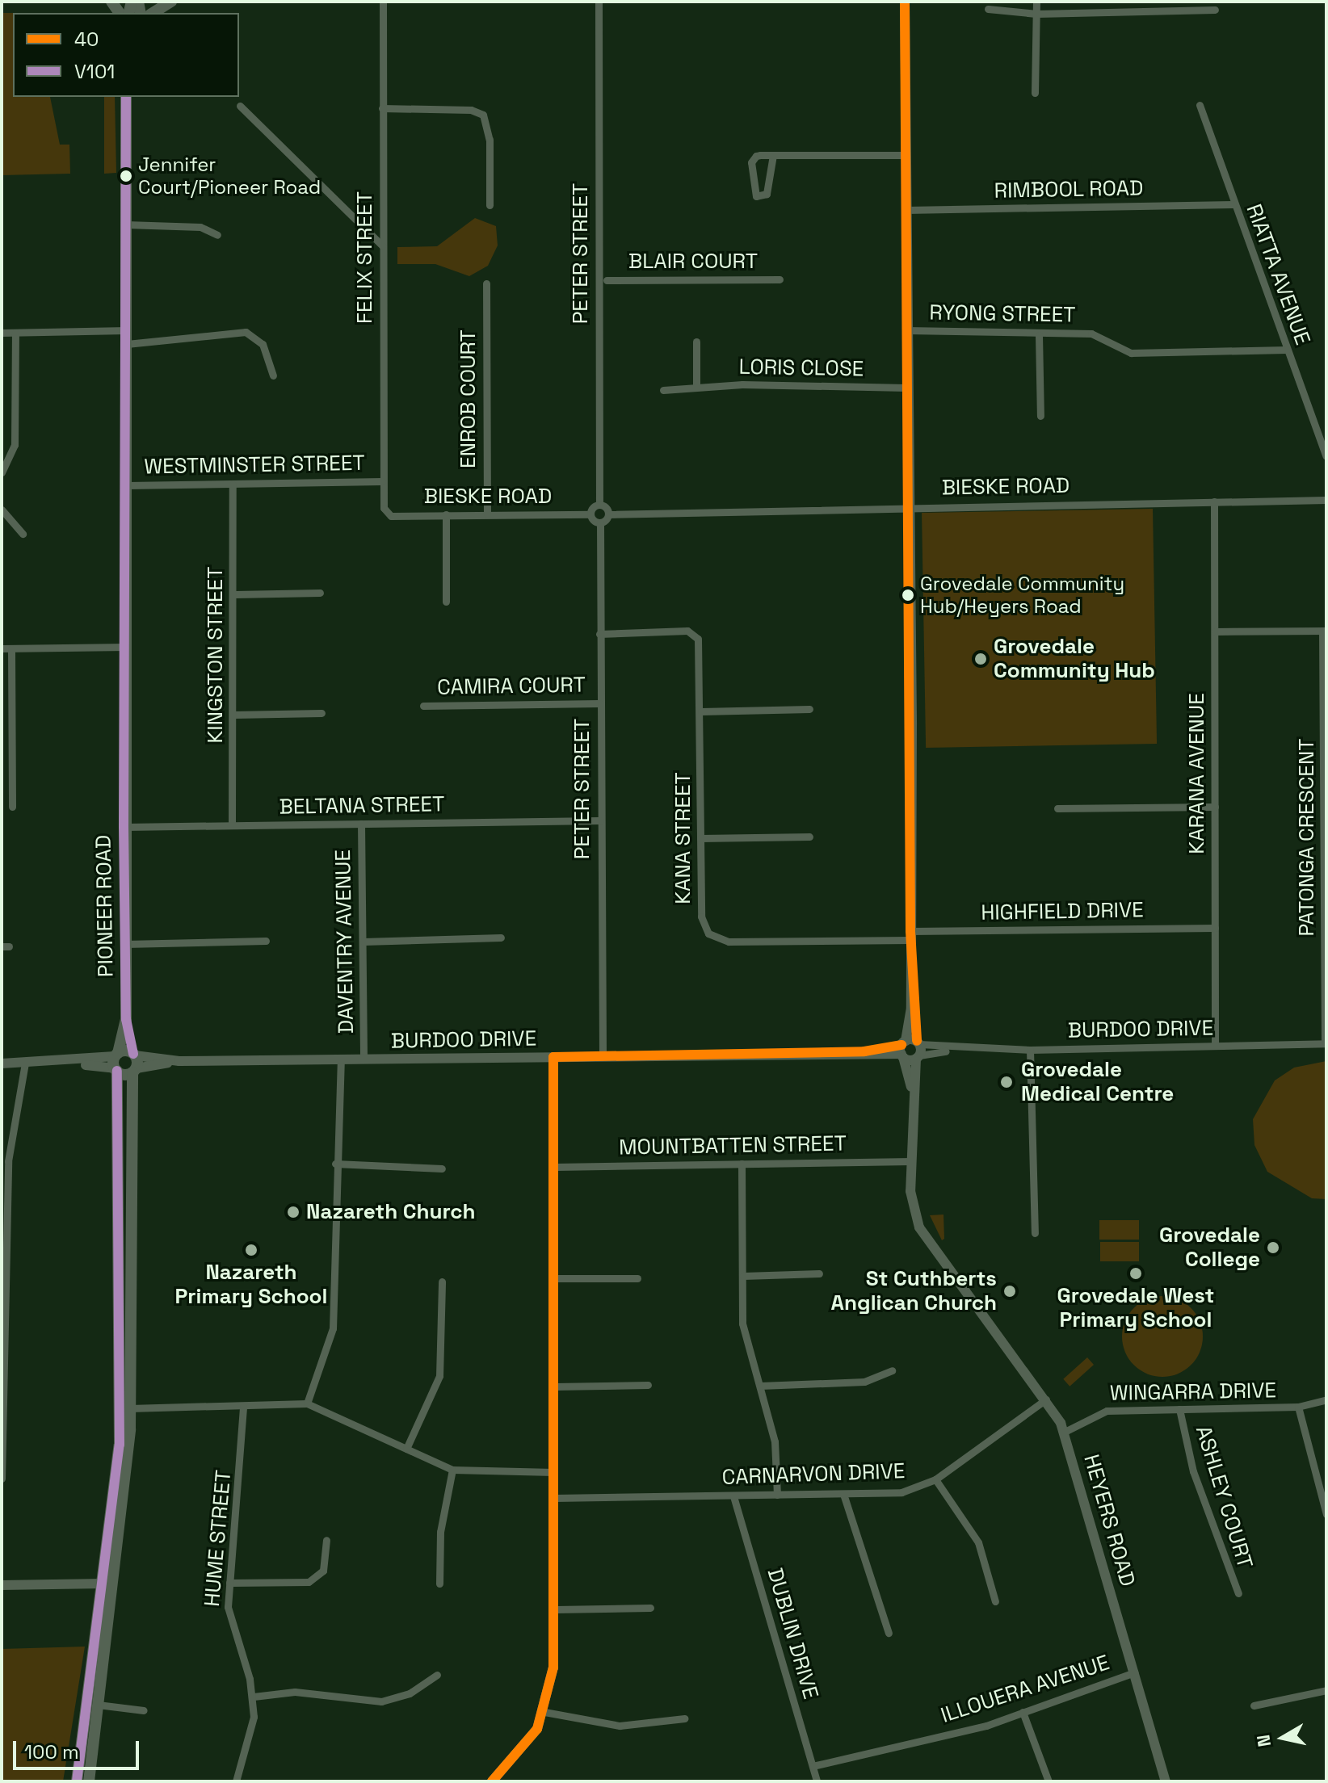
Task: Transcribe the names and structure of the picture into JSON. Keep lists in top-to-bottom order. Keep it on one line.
{"streets":{"main road":["PIONEER ROAD"],"street":["RIMBOOL ROAD","PETER STREET","FELIX STREET","BLAIR COURT","RIATTA AVENUE","RYONG STREET","LORIS CLOSE","ENROB COURT","WESTMINSTER STREET","BIESKE ROAD","KINGSTON STREET","CAMIRA COURT","KARANA AVENUE","BELTANA STREET","PATONGA CRESCENT","KANA STREET","HIGHFIELD DRIVE","DAVENTRY AVENUE","BURDOO DRIVE","MOUNTBATTEN STREET","WINGARRA DRIVE","CARNARVON DRIVE","ASHLEY COURT","HEYERS ROAD","HUME STREET","DUBLIN DRIVE","ILLOUERA AVENUE"]},"crossings":[["RIMBOOL ROAD","RIATTA AVENUE"],["RIMBOOL ROAD","HEYERS ROAD"],["PETER STREET","CAMIRA COURT"],["PETER STREET","BELTANA STREET"],["PETER STREET","KANA STREET"],["PETER STREET","BURDOO DRIVE"],["FELIX STREET","WESTMINSTER STREET"],["FELIX STREET","BIESKE ROAD"],["RIATTA AVENUE","RYONG STREET"],["RYONG STREET","HEYERS ROAD"],["LORIS CLOSE","HEYERS ROAD"],["ENROB COURT","BIESKE ROAD"],["WESTMINSTER STREET","KINGSTON STREET"],["WESTMINSTER STREET","PIONEER ROAD"],["BIESKE ROAD","KARANA AVENUE"],["BIESKE ROAD","HEYERS ROAD"],["KINGSTON STREET","BELTANA STREET"],["KARANA AVENUE","HIGHFIELD DRIVE"],["KARANA AVENUE","BURDOO DRIVE"],["BELTANA STREET","PIONEER ROAD"],["BELTANA STREET","DAVENTRY AVENUE"],["PATONGA CRESCENT","BURDOO DRIVE"],["KANA STREET","HIGHFIELD DRIVE"],["KANA STREET","HEYERS ROAD"],["PIONEER ROAD","BURDOO DRIVE"],["HIGHFIELD DRIVE","HEYERS ROAD"],["DAVENTRY AVENUE","BURDOO DRIVE"],["BURDOO DRIVE","HEYERS ROAD"],["MOUNTBATTEN STREET","HEYERS ROAD"],["WINGARRA DRIVE","ASHLEY COURT"],["WINGARRA DRIVE","HEYERS ROAD"],["CARNARVON DRIVE","HEYERS ROAD"],["CARNARVON DRIVE","DUBLIN DRIVE"],["HEYERS ROAD","ILLOUERA AVENUE"],["DUBLIN DRIVE","ILLOUERA AVENUE"]],"places":["Jennifer Court/Pioneer Road","Grovedale Community Hub/Heyers Road","Grovedale Community Hub","Grovedale Medical Centre","Nazareth Church","Grovedale College","Nazareth Primary School","Grovedale West Primary School","St Cuthberts Anglican Church"],"lines":["transit line 40","transit line V101"],"legend":["40","V101"],"scale_bar":"100 m","north":"left"}
